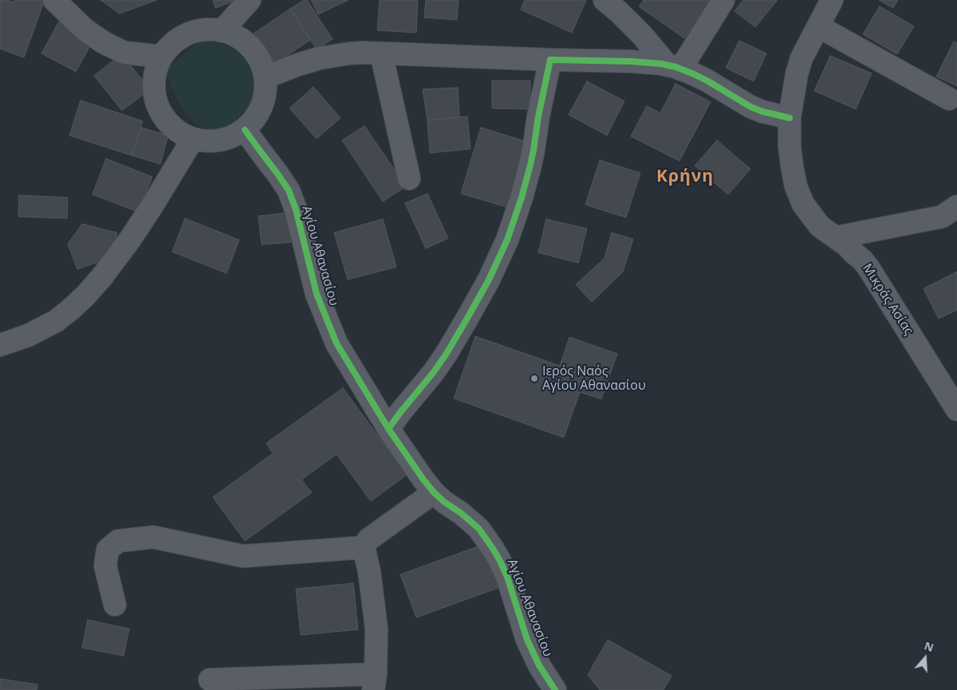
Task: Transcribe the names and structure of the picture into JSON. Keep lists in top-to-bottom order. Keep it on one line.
{"streets":{"street":["Αγίου Αθανασίου","Μικράς Ασίας"]},"districts":["Κρήνη"],"places":["Ιερός Ναός Αγίου Αθανασίου"],"north":"top"}
